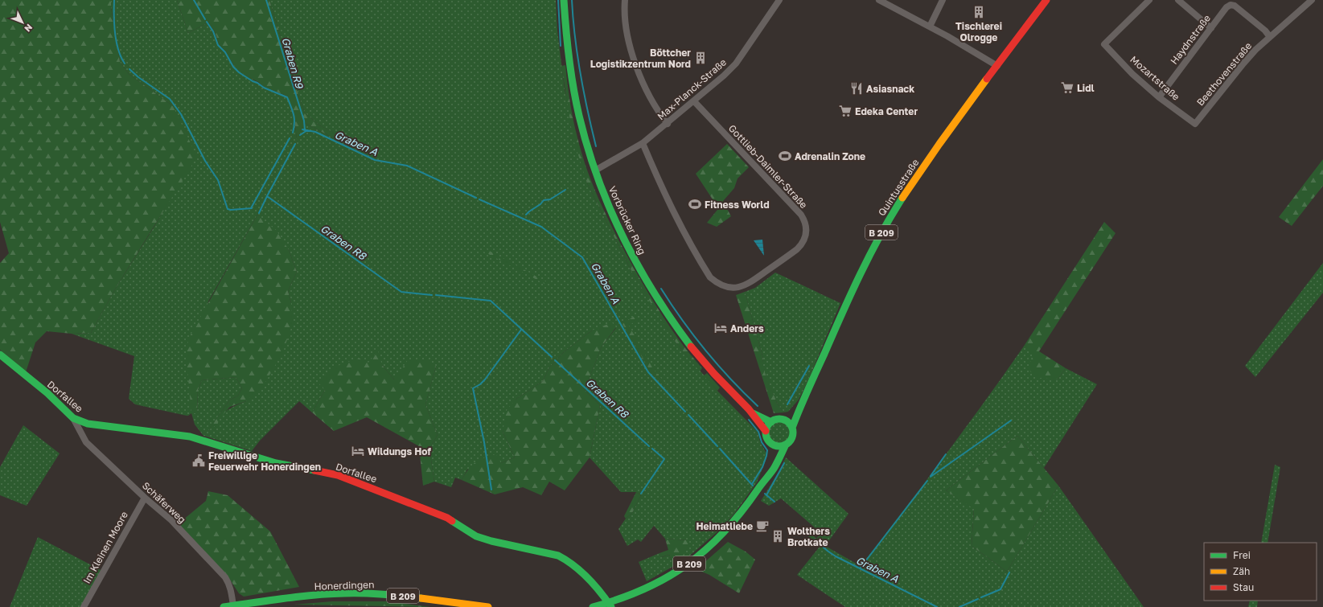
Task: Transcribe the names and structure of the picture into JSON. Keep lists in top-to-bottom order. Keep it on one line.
{"streets":{"main road":["Quintusstraße","Vorbrücker Ring","B 209","Dorfallee","Honerdingen"],"street":["Haydnstraße","Beethovenstraße","Mozartstraße","Max-Planck-Straße","Gottlieb-Daimler-Straße","Schäferweg","Im Kleinen Moore"]},"crossings":[["Haydnstraße","Beethovenstraße"],["Haydnstraße","Mozartstraße"],["Beethovenstraße","Mozartstraße"],["Max-Planck-Straße","Gottlieb-Daimler-Straße"],["Max-Planck-Straße","Vorbrücker Ring"],["Quintusstraße","Vorbrücker Ring"],["Quintusstraße","B 209"],["Vorbrücker Ring","B 209"],["B 209","Dorfallee"],["Dorfallee","Schäferweg"],["Schäferweg","Im Kleinen Moore"],["Schäferweg","Honerdingen"]],"water":["Graben R9","Graben A","Graben R8"],"places":{"building":["Tischlerei Olrogge","Böttcher Logistikzentrum Nord","Wolthers Brotkate"],"supermarket":["Lidl","Edeka Center"],"restaurant":["Asiasnack"],"sports":["Adrenalin Zone","Fitness World"],"hotel":["Anders","Wildungs Hof"],"public building":["Freiwillige Feuerwehr Honerdingen"],"cafe":["Heimatliebe"]},"legend":["Frei","Zäh","Stau"],"north":"bottom right"}
